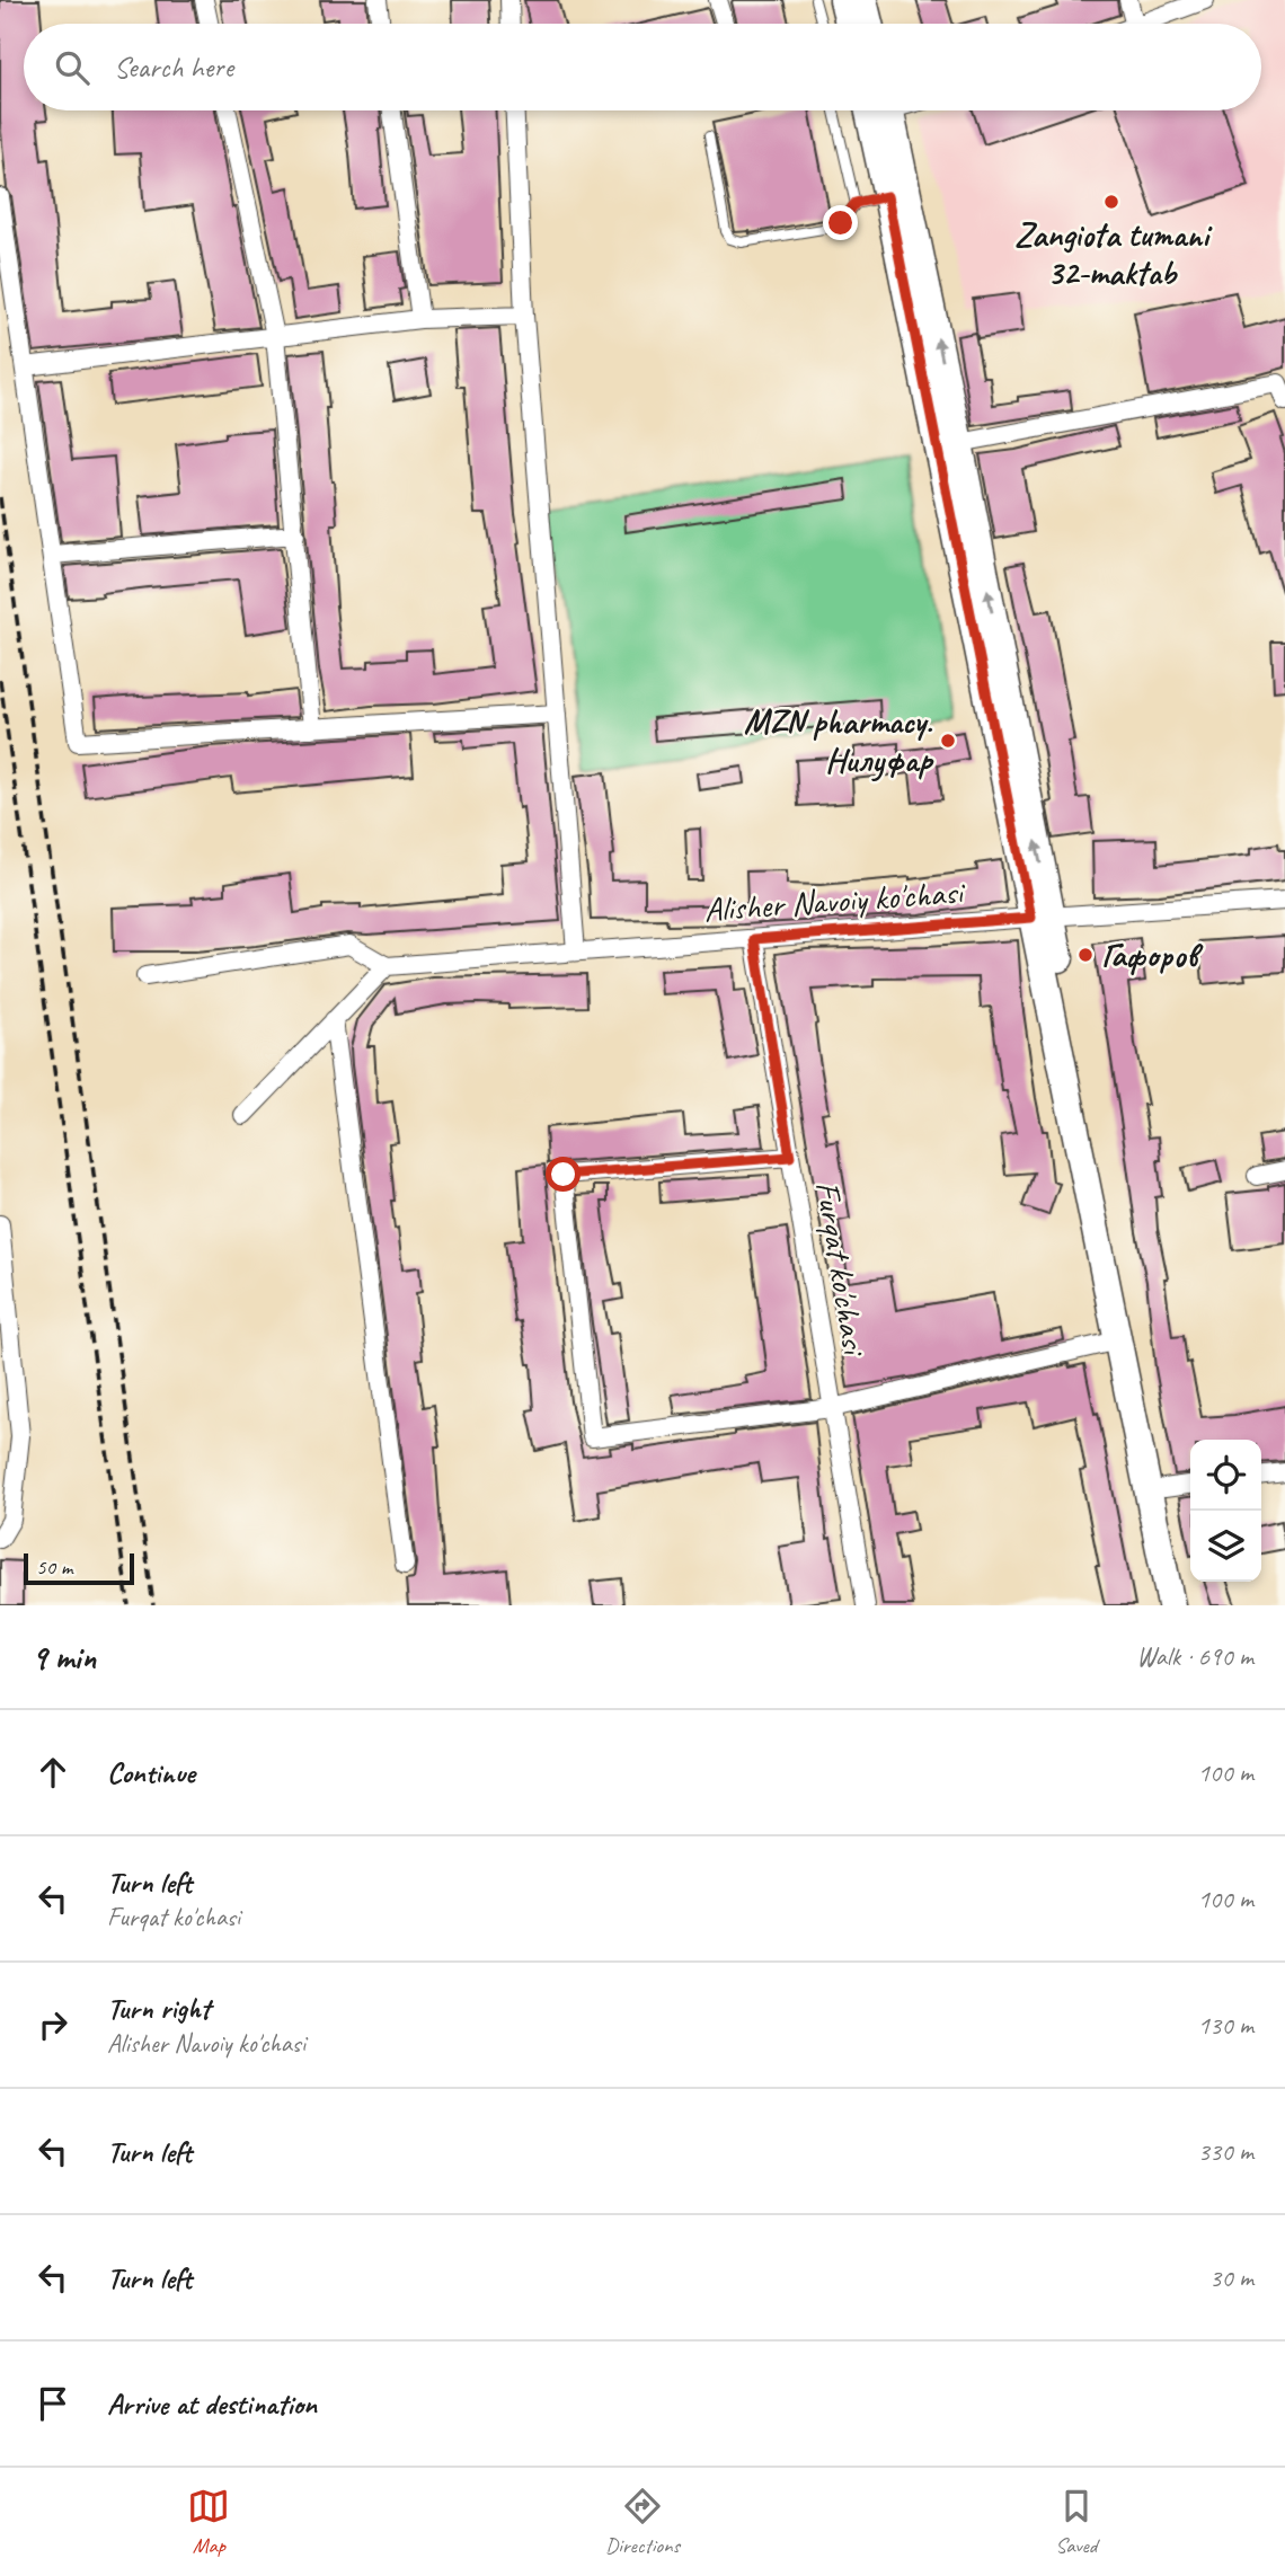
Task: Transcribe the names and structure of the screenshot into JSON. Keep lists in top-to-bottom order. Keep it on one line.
{"streets":{"street":["Alisher Navoiy ko'chasi","Furqat ko'chasi"]},"crossings":[["Alisher Navoiy ko'chasi","Furqat ko'chasi"]],"places":["Zangiota tumani 32-maktab","MZN pharmacy. Нилуфар","Гафоров"],"scale_bar":"50 m","page":{"search":"Search here","scale":"50 m","heading":["9 min","Walk · 690 m"],"list":[["Continue","100 m"],["Turn left","Furqat ko'chasi","100 m"],["Turn right","Alisher Navoiy ko'chasi","130 m"],["Turn left","330 m"],["Turn left","30 m"],"Arrive at destination"],"nav":["Map","Directions","Saved"]}}
